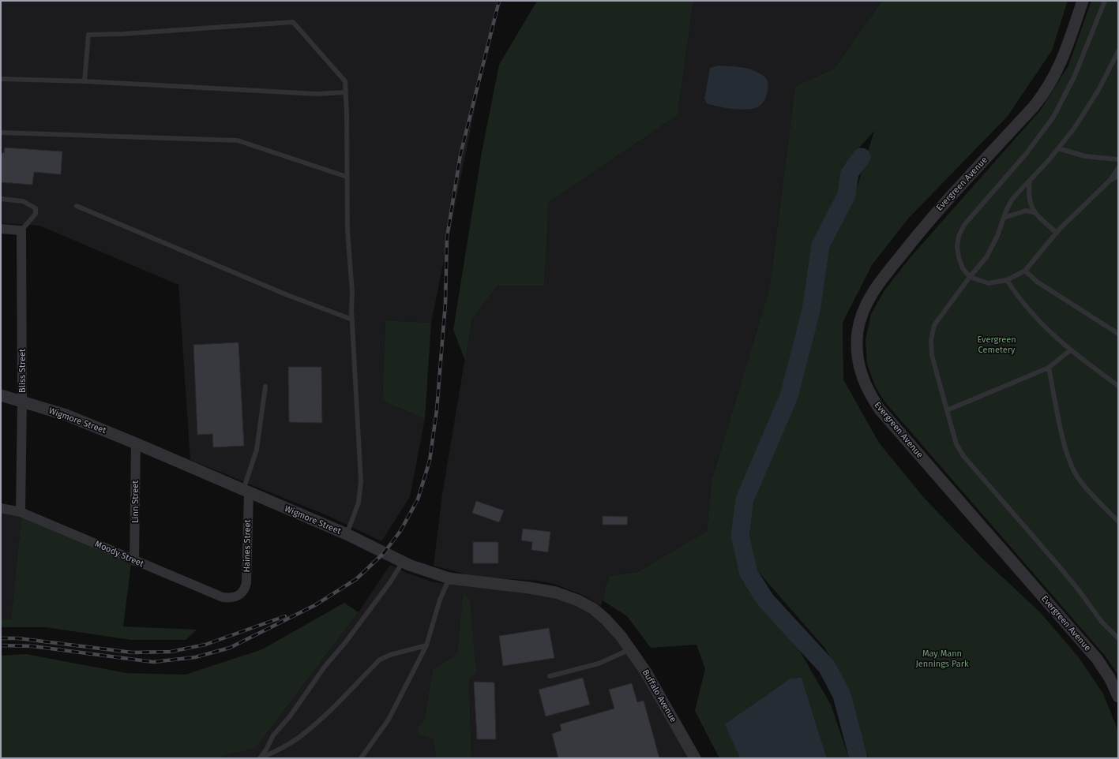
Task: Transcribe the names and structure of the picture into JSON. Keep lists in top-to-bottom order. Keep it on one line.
{"streets":{"street":["Evergreen Avenue","Bliss Street","Wigmore Street","Linn Street","Haines Street","Moody Street","Buffalo Avenue"]},"crossings":[["Bliss Street","Wigmore Street"],["Bliss Street","Moody Street"],["Wigmore Street","Linn Street"],["Wigmore Street","Haines Street"],["Wigmore Street","Buffalo Avenue"],["Linn Street","Moody Street"],["Haines Street","Moody Street"]],"parks":["Evergreen Cemetery","May Mann Jennings Park"]}
